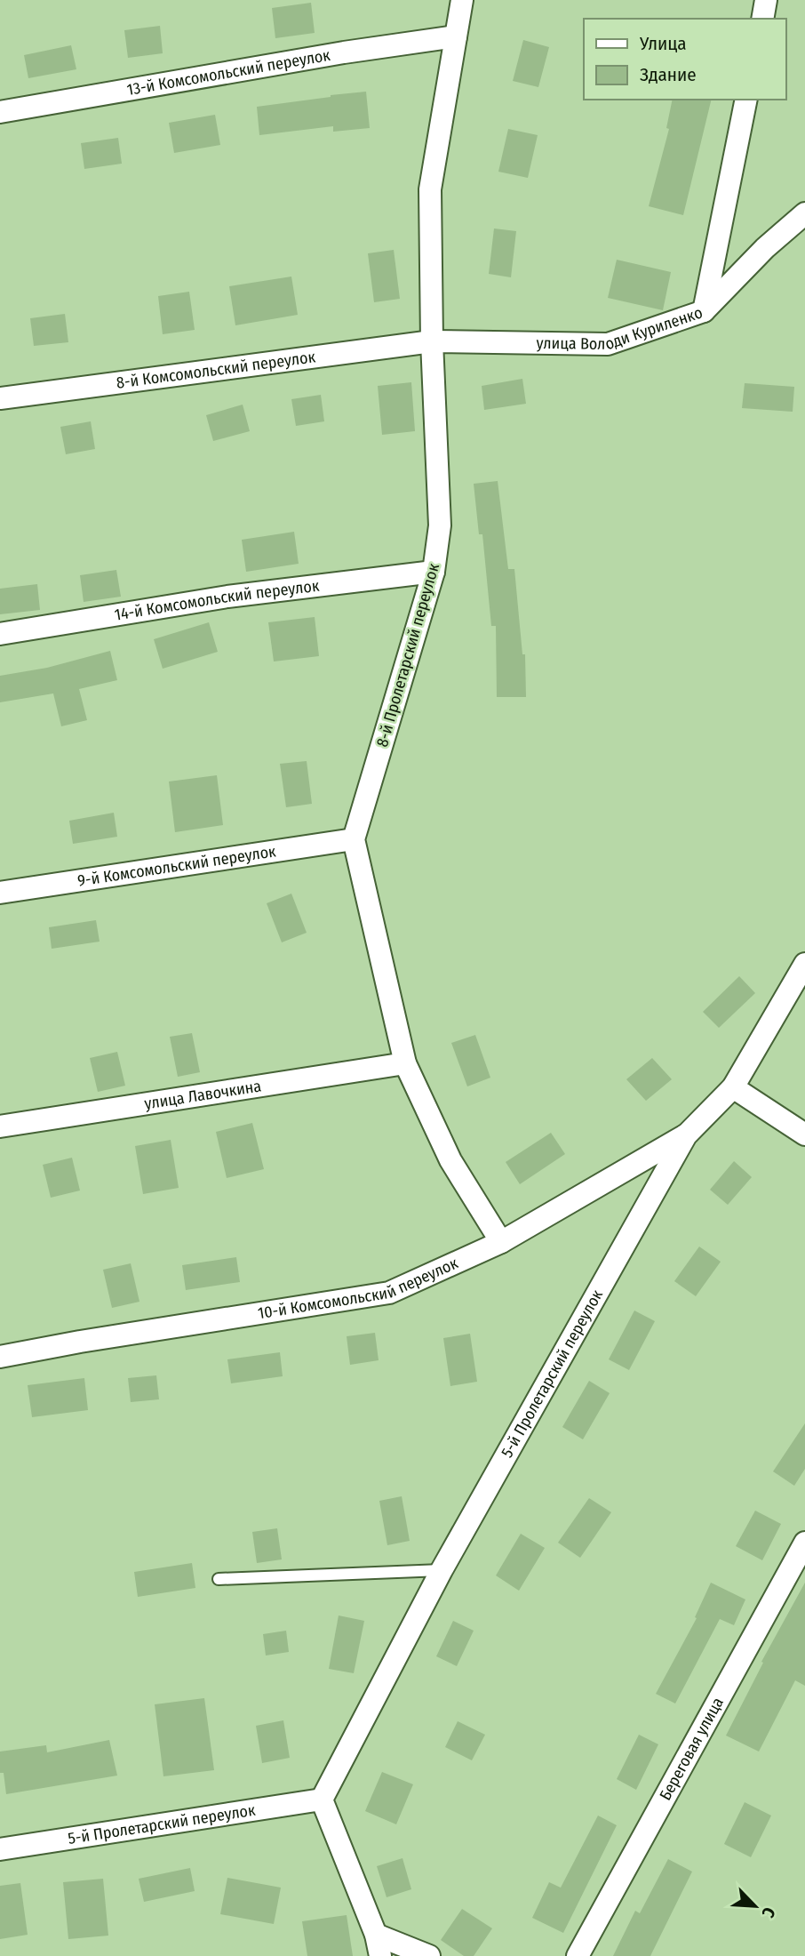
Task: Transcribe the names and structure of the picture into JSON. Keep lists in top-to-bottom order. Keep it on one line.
{"streets":{"street":["13-й Комсомольский переулок","улица Володи Куриленко","8-й Комсомольский переулок","14-й Комсомольский переулок","8-й Пролетарский переулок","9-й Комсомольский переулок","улица Лавочкина","10-й Комсомольский переулок","5-й Пролетарский переулок","Береговая улица"]},"crossings":[["13-й Комсомольский переулок","8-й Пролетарский переулок"],["улица Володи Куриленко","8-й Комсомольский переулок"],["улица Володи Куриленко","8-й Пролетарский переулок"],["8-й Комсомольский переулок","8-й Пролетарский переулок"],["14-й Комсомольский переулок","8-й Пролетарский переулок"],["8-й Пролетарский переулок","9-й Комсомольский переулок"],["8-й Пролетарский переулок","улица Лавочкина"],["8-й Пролетарский переулок","10-й Комсомольский переулок"],["10-й Комсомольский переулок","5-й Пролетарский переулок"]],"legend":["Улица","Здание"],"north":"bottom right"}
